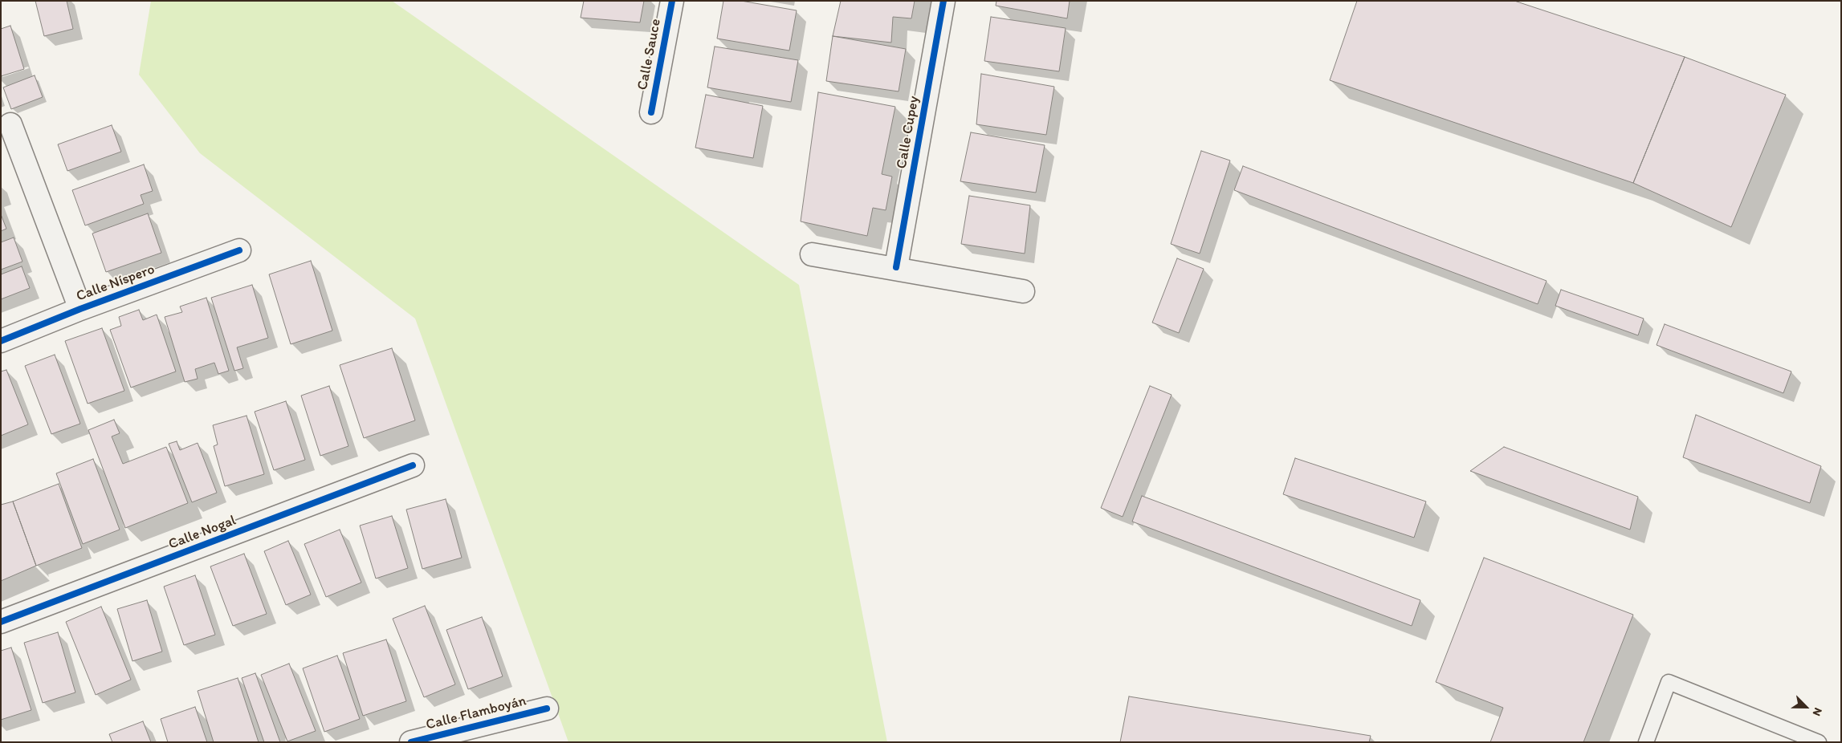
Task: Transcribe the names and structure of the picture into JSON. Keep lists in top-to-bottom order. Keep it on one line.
{"streets":{"street":["Calle Sauce","Calle Cupey","Calle Níspero","Calle Nogal","Calle Flamboyán"]},"north":"bottom right"}
